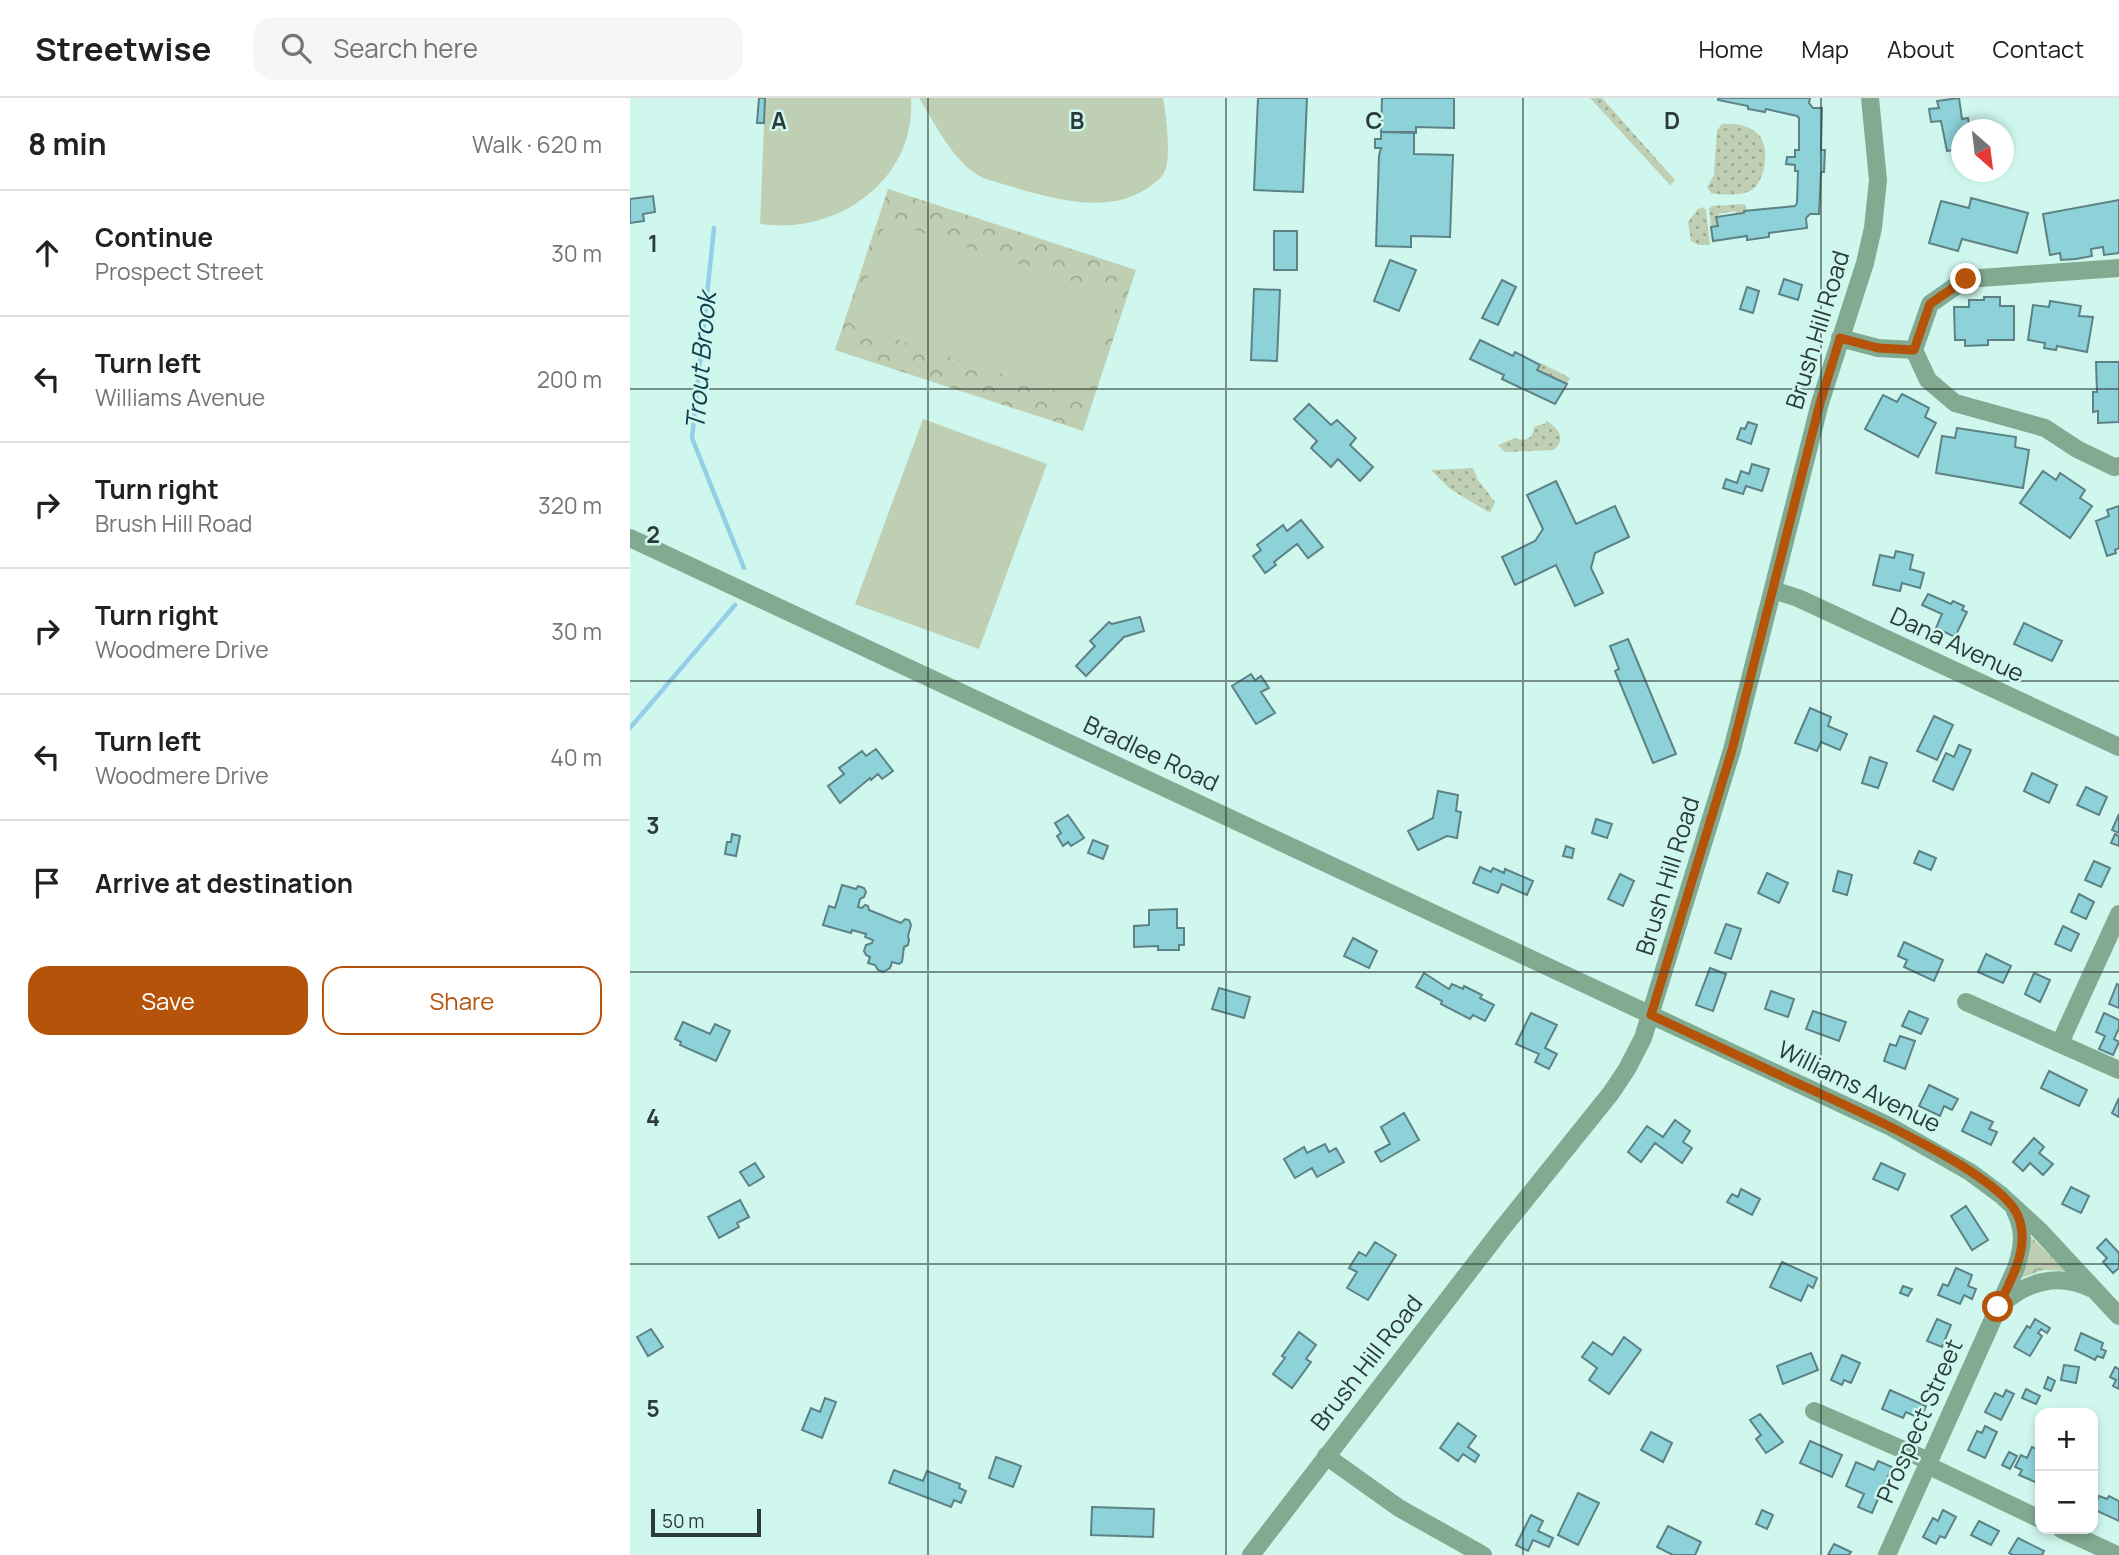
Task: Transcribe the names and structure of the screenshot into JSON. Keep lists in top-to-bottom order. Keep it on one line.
{"streets":{"street":["Brush Hill Road","Dana Avenue","Bradlee Road","Williams Avenue","Prospect Street"]},"crossings":[["Brush Hill Road","Dana Avenue"],["Brush Hill Road","Bradlee Road"],["Brush Hill Road","Williams Avenue"],["Bradlee Road","Williams Avenue"],["Williams Avenue","Prospect Street"]],"water":["Trout Brook"],"scale_bar":"50 m","north":"bottom right","page":{"header":"Streetwise","search":"Search here","nav":["Home","Map","About","Contact"],"heading":["8 min","Walk · 620 m"],"list":[["Continue","Prospect Street","30 m"],["Turn left","Williams Avenue","200 m"],["Turn right","Brush Hill Road","320 m"],["Turn right","Woodmere Drive","30 m"],["Turn left","Woodmere Drive","40 m"],"Arrive at destination"],"buttons":["Save","Share"],"map_buttons":["+","−"],"scale":"50 m"},"grid":{"columns":["A","B","C","D"],"rows":["1","2","3","4","5"]}}
